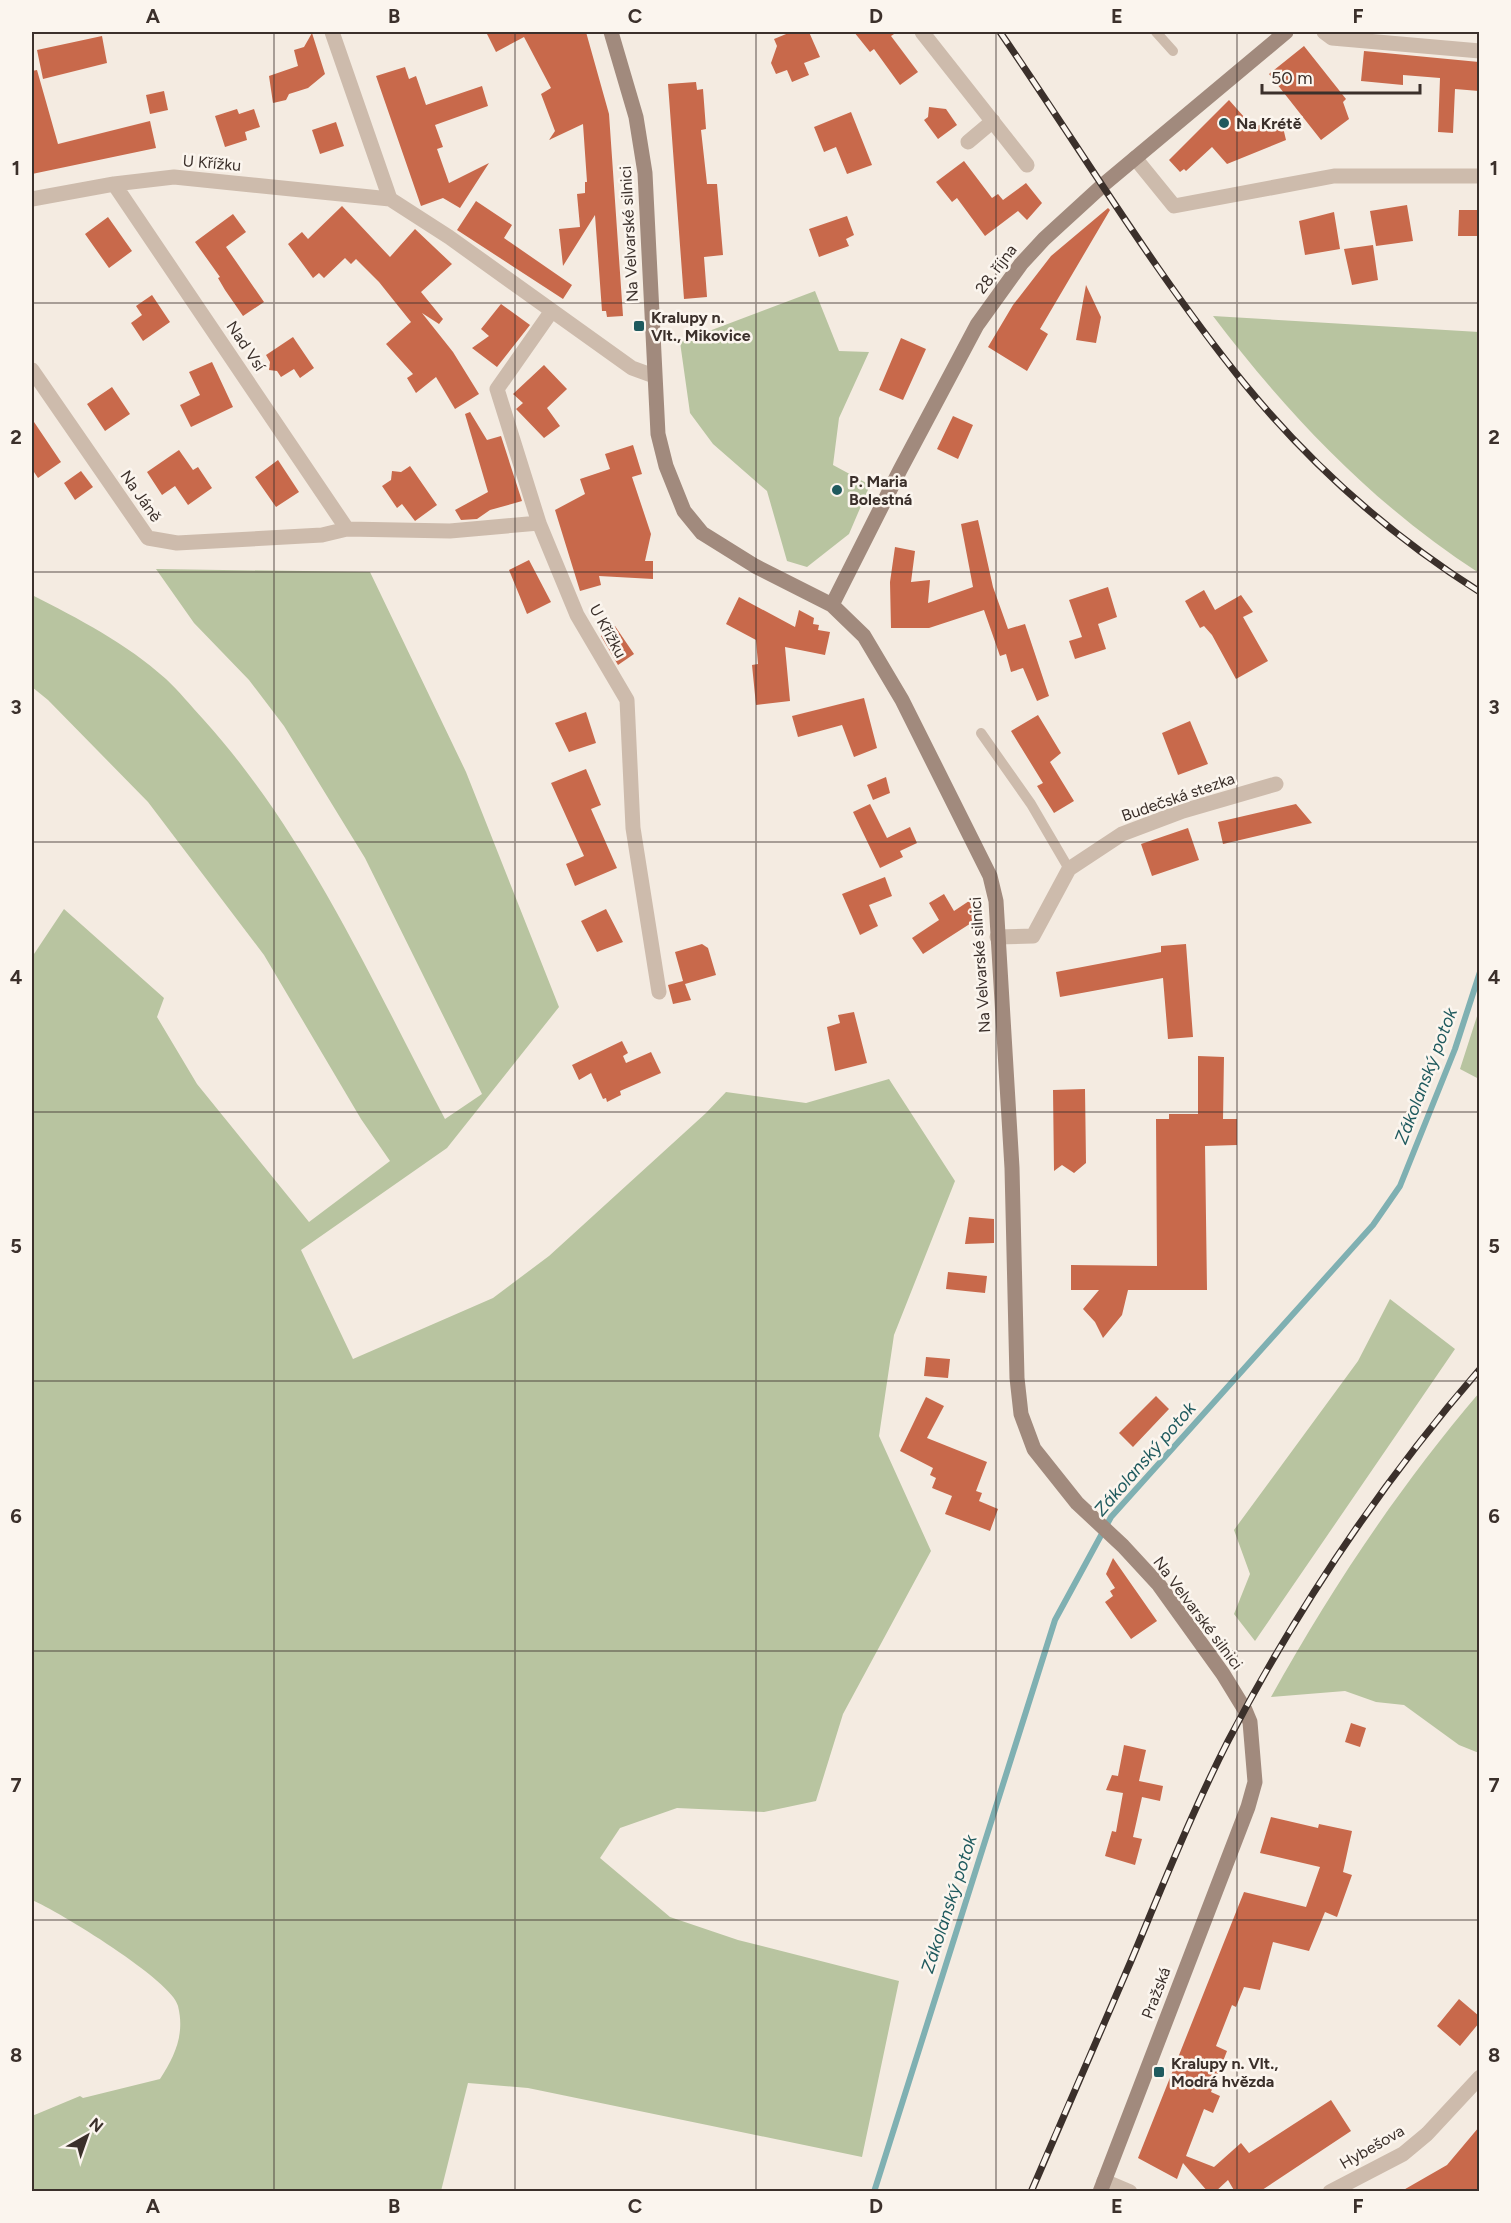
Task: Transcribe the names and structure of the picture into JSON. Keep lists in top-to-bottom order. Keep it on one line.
{"streets":{"main road":["Na Velvarské silnici","28. října","Pražská"],"street":["U Křížku","Nad Vsí","Na Jáně","Budečská stezka","Hybešova"]},"crossings":[["U Křížku","Na Velvarské silnici"],["U Křížku","Nad Vsí"],["U Křížku","Na Jáně"],["Na Velvarské silnici","28. října"],["Na Velvarské silnici","Budečská stezka"],["Na Velvarské silnici","Pražská"],["Nad Vsí","Na Jáně"]],"water":["Zákolanský potok"],"places":{"other":["Na Krétě","P. Maria Bolestná"],"transit":["Kralupy n. Vlt., Mikovice","Kralupy n. Vlt., Modrá hvězda"]},"scale_bar":"50 m","north":"top right","grid":{"columns":["A","B","C","D","E","F"],"rows":["1","2","3","4","5","6","7","8"]}}
